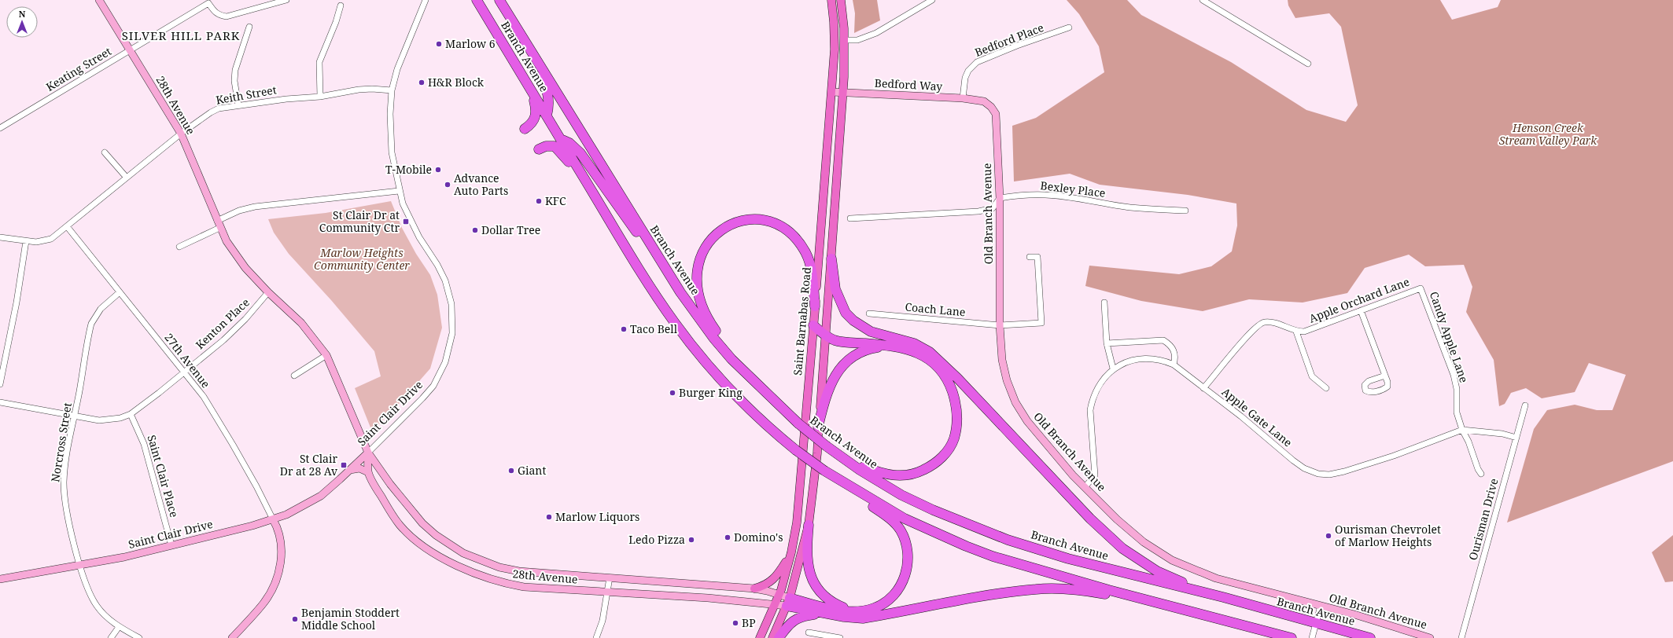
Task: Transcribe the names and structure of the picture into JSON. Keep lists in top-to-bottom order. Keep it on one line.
{"streets":{"highway":["Branch Avenue"],"main road":["Saint Barnabas Road"],"street":["Bedford Place","Keating Street","Bedford Way","Keith Street","28th Avenue","Bexley Place","Old Branch Avenue","Apple Orchard Lane","Coach Lane","Kenton Place","Candy Apple Lane","27th Avenue","Saint Clair Drive","Apple Gate Lane","Norcross Street","Saint Clair Place","Ourisman Drive"]},"crossings":[["Bedford Place","Bedford Way"],["Branch Avenue","Old Branch Avenue"],["Keating Street","28th Avenue"],["Bedford Way","Old Branch Avenue"],["Bedford Way","Saint Barnabas Road"],["Keith Street","28th Avenue"],["Keith Street","27th Avenue"],["Keith Street","Saint Clair Drive"],["28th Avenue","Saint Barnabas Road"],["28th Avenue","Kenton Place"],["28th Avenue","Saint Clair Drive"],["Bexley Place","Old Branch Avenue"],["Old Branch Avenue","Coach Lane"],["Old Branch Avenue","Apple Gate Lane"],["Apple Orchard Lane","Candy Apple Lane"],["Kenton Place","27th Avenue"],["Kenton Place","Norcross Street"],["Kenton Place","Saint Clair Place"],["Candy Apple Lane","Apple Gate Lane"],["27th Avenue","Saint Clair Drive"],["27th Avenue","Norcross Street"],["Saint Clair Drive","Norcross Street"],["Saint Clair Drive","Saint Clair Place"],["Apple Gate Lane","Ourisman Drive"]],"districts":["SILVER HILL PARK"],"parks":["Henson Creek Stream Valley Park","Marlow Heights Community Center"],"places":{"other":["Marlow 6","H&R Block","T-Mobile","Advance Auto Parts","KFC","Dollar Tree","Taco Bell","Burger King","Giant","Marlow Liquors","Ourisman Chevrolet of Marlow Heights","Domino's","Ledo Pizza","Benjamin Stoddert Middle School","BP"],"transit":["St Clair Dr at Community Ctr","St Clair Dr at 28 Av"]},"north":"top"}
